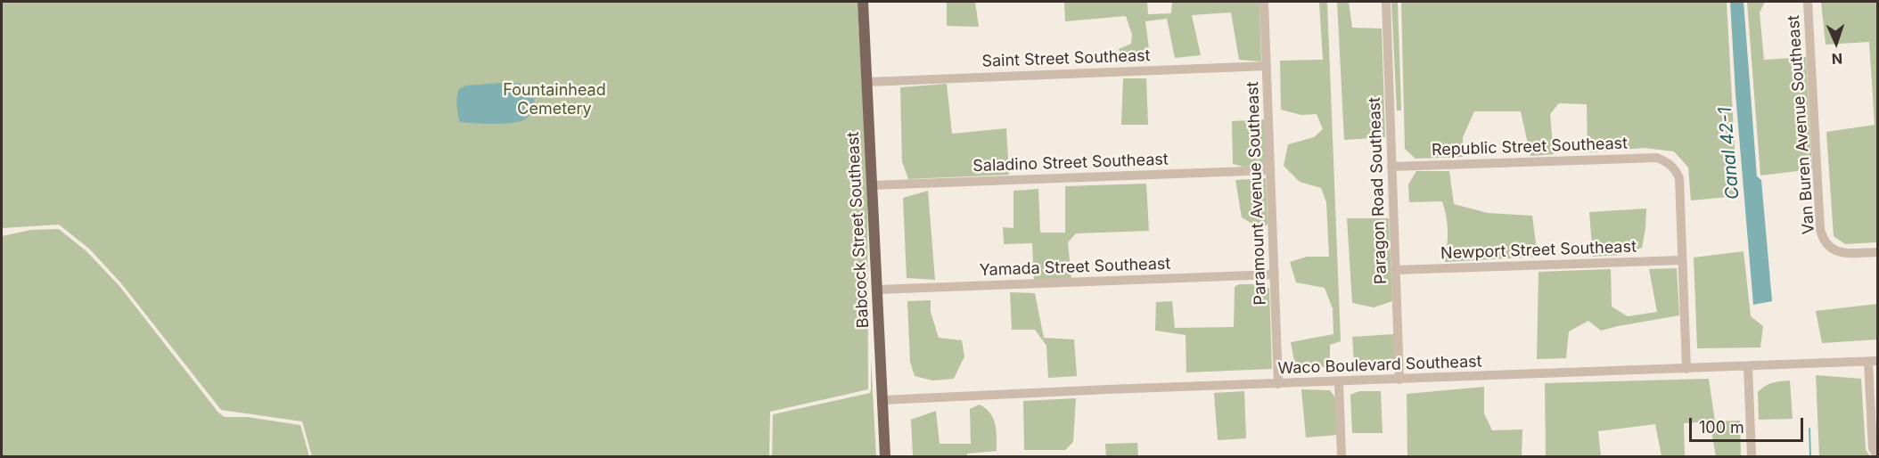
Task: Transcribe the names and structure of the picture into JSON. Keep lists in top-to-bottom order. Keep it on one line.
{"streets":{"main road":["Babcock Street Southeast"],"street":["Saint Street Southeast","Van Buren Avenue Southeast","Republic Street Southeast","Saladino Street Southeast","Paragon Road Southeast","Paramount Avenue Southeast","Newport Street Southeast","Yamada Street Southeast","Waco Boulevard Southeast"]},"crossings":[["Saint Street Southeast","Paramount Avenue Southeast"],["Saint Street Southeast","Babcock Street Southeast"],["Republic Street Southeast","Paragon Road Southeast"],["Republic Street Southeast","Newport Street Southeast"],["Saladino Street Southeast","Paramount Avenue Southeast"],["Saladino Street Southeast","Babcock Street Southeast"],["Paragon Road Southeast","Newport Street Southeast"],["Paragon Road Southeast","Waco Boulevard Southeast"],["Paramount Avenue Southeast","Yamada Street Southeast"],["Paramount Avenue Southeast","Waco Boulevard Southeast"],["Babcock Street Southeast","Yamada Street Southeast"],["Babcock Street Southeast","Waco Boulevard Southeast"]],"water":["Canal 42-1"],"parks":["Fountainhead Cemetery"],"scale_bar":"100 m","north":"bottom"}
